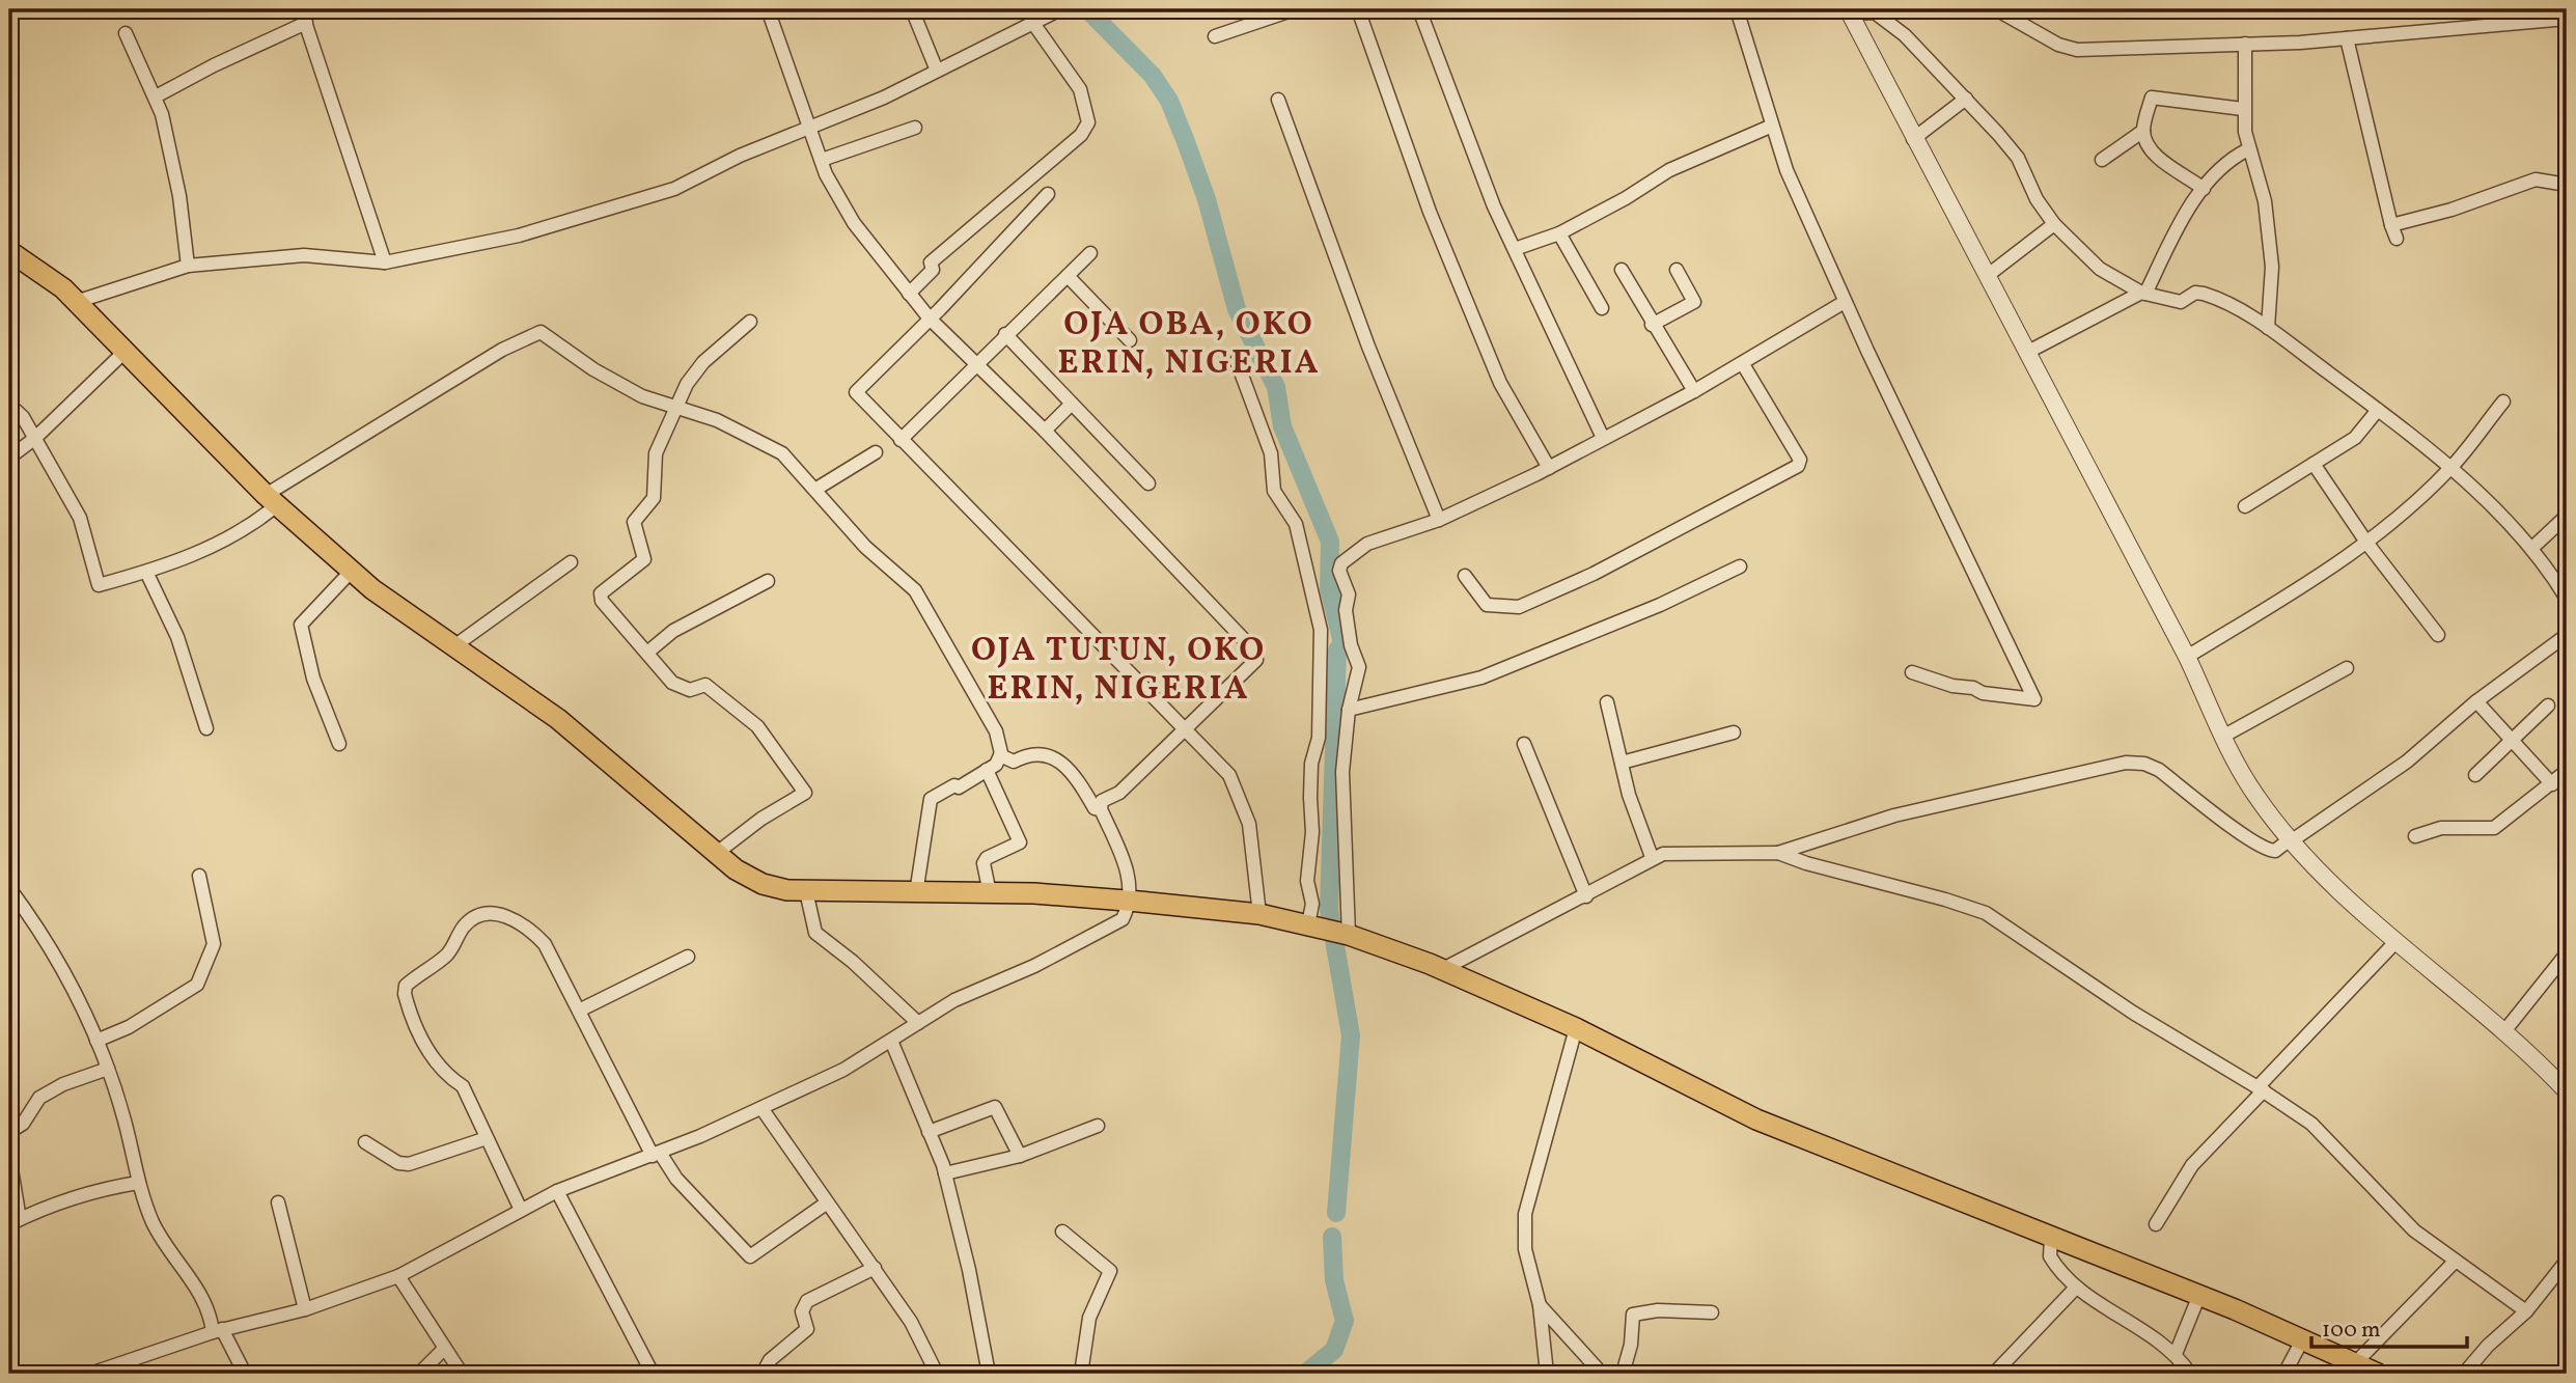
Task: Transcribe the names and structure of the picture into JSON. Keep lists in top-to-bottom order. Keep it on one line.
{"districts":["OJA OBA, OKO ERIN, NIGERIA","OJA TUTUN, OKO ERIN, NIGERIA"],"scale_bar":"100 m"}
